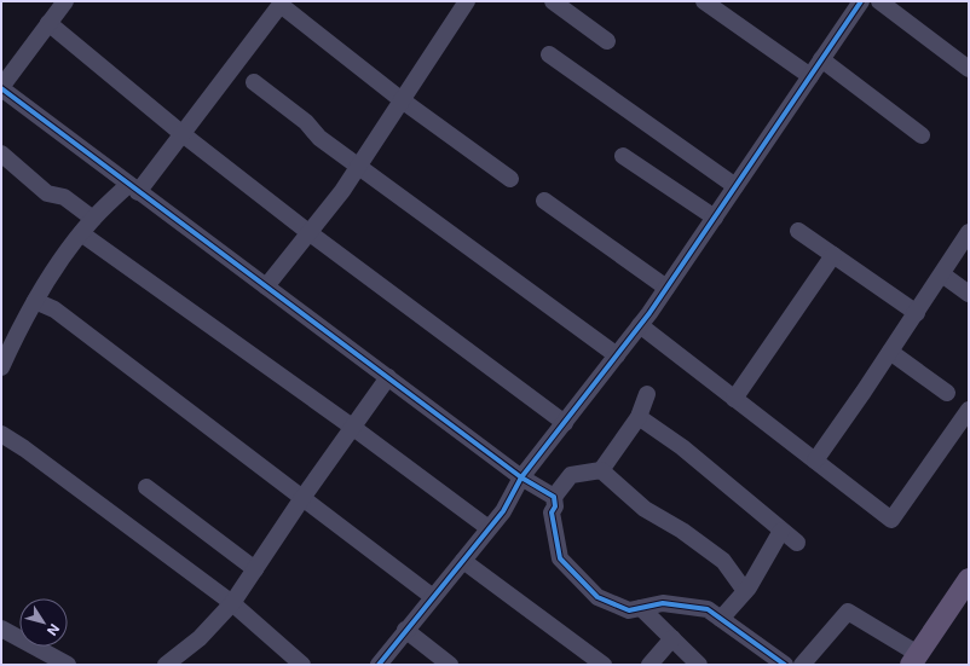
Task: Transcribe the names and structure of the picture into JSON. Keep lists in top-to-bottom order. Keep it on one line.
{"north":"bottom right"}
